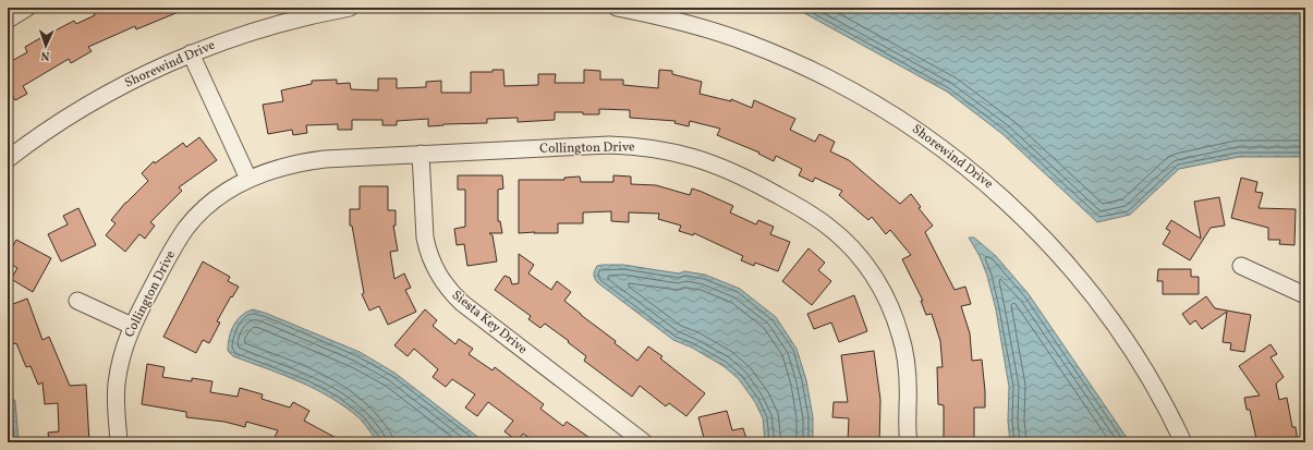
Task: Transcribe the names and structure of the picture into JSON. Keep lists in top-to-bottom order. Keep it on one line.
{"streets":{"street":["Shorewind Drive","Collington Drive","Siesta Key Drive"]},"crossings":[["Collington Drive","Siesta Key Drive"]],"north":"bottom"}
